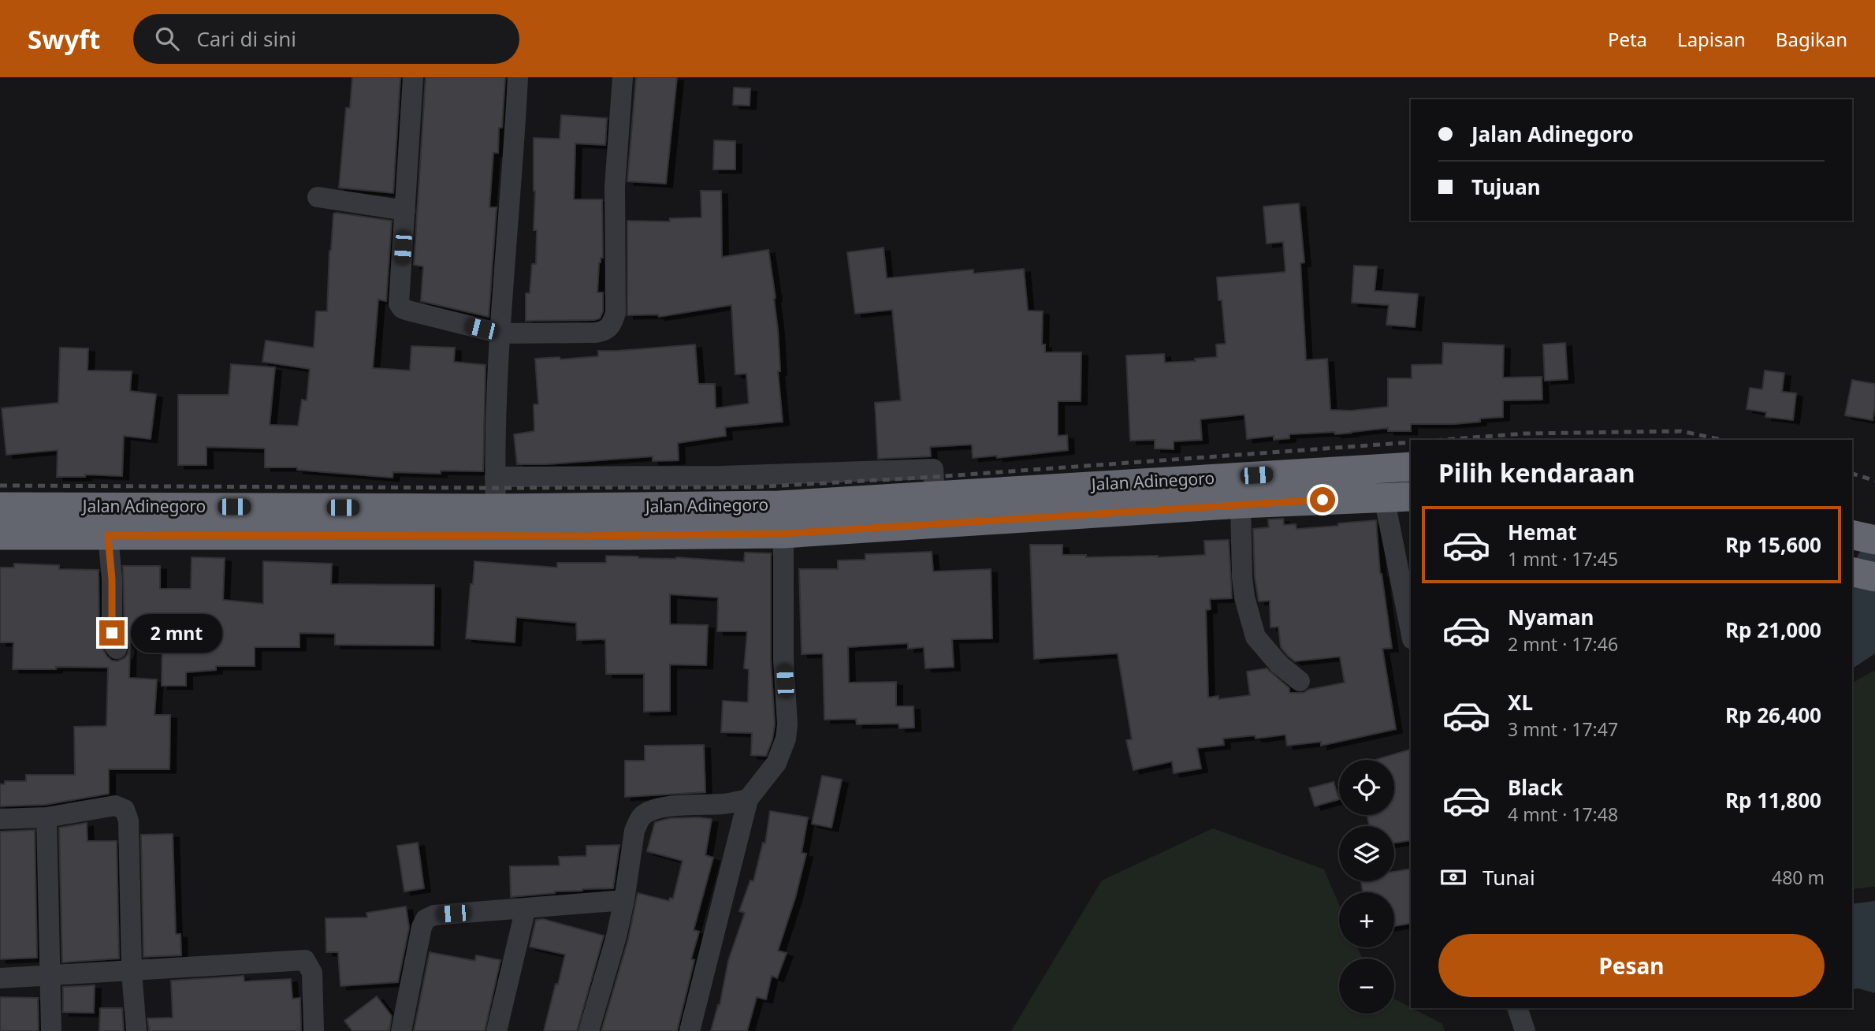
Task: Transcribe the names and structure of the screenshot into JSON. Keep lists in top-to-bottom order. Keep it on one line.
{"streets":{"highway":["Jalan Adinegoro"]},"page":{"header":"Swyft","search":"Cari di sini","nav":["Peta","Lapisan","Bagikan"],"banner":["Jalan Adinegoro","Tujuan"],"heading":"Pilih kendaraan","list":[{"name":"Hemat","note":"1 mnt · 17:45","value":"Rp 15,600"},{"name":"Nyaman","note":"2 mnt · 17:46","value":"Rp 21,000"},{"name":"XL","note":"3 mnt · 17:47","value":"Rp 26,400"},{"name":"Black","note":"4 mnt · 17:48","value":"Rp 11,800"}],"bubble":"2 mnt","map_buttons":["+","−"],"pay":["Tunai","480 m"],"buttons":"Pesan"}}
